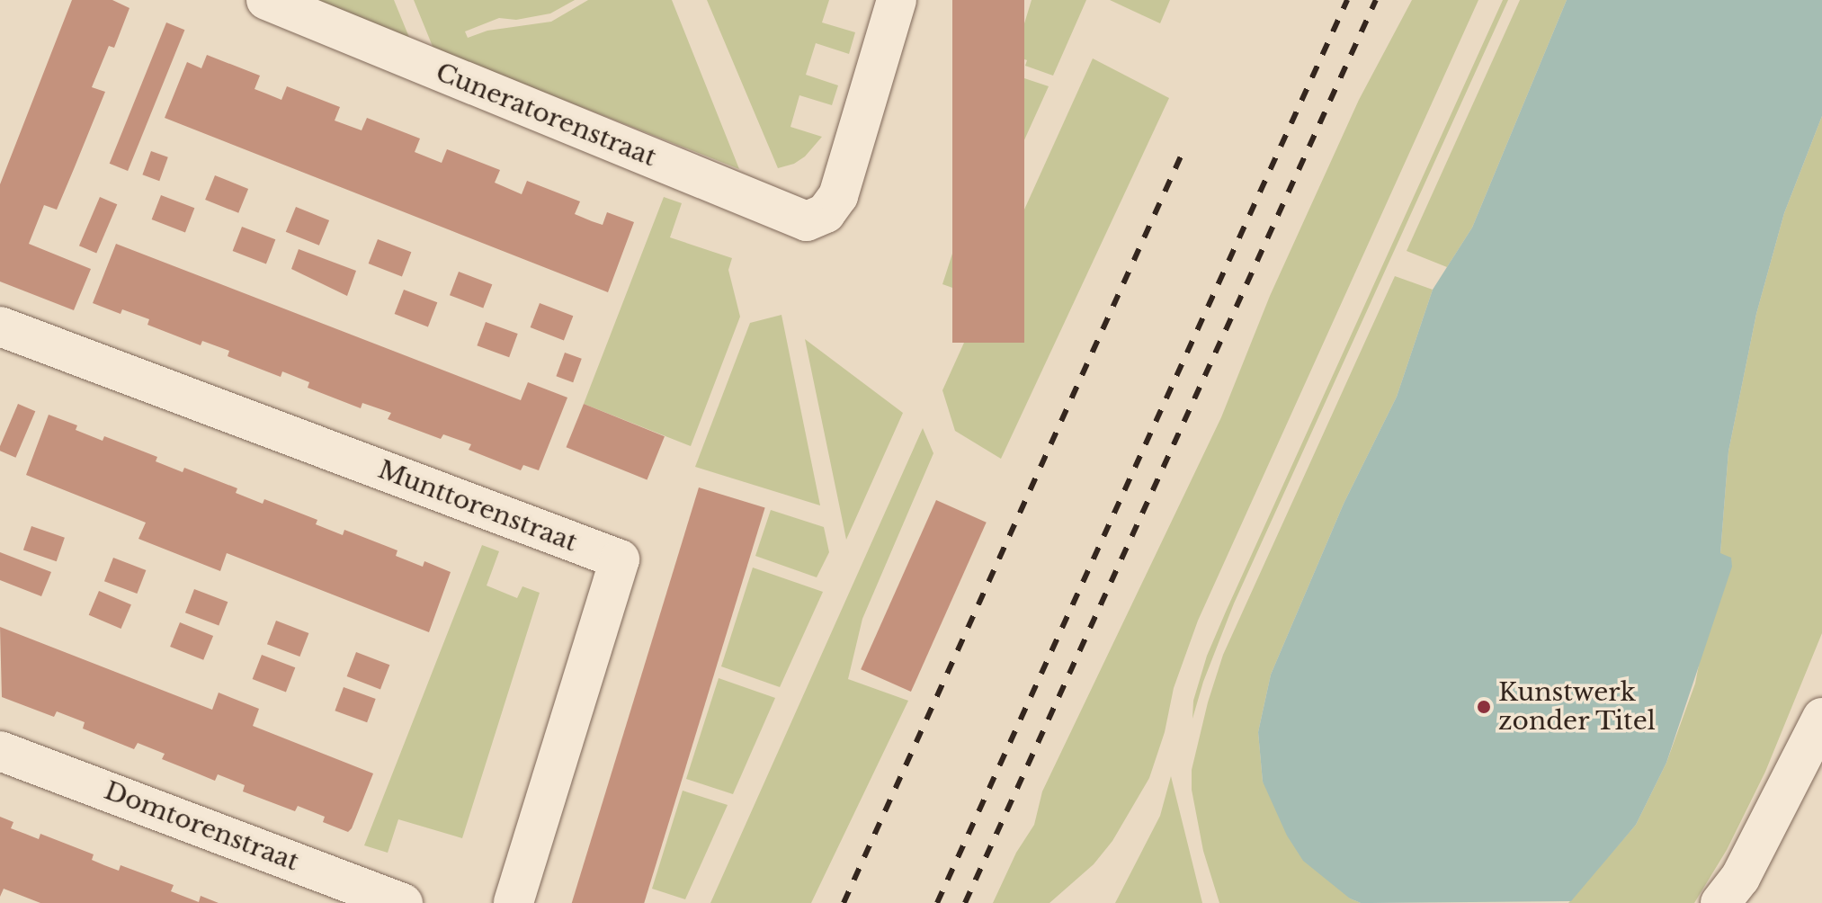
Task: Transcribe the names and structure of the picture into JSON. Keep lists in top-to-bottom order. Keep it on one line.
{"streets":{"street":["Cuneratorenstraat","Munttorenstraat","Domtorenstraat"]},"places":["Kunstwerk zonder Titel"]}
